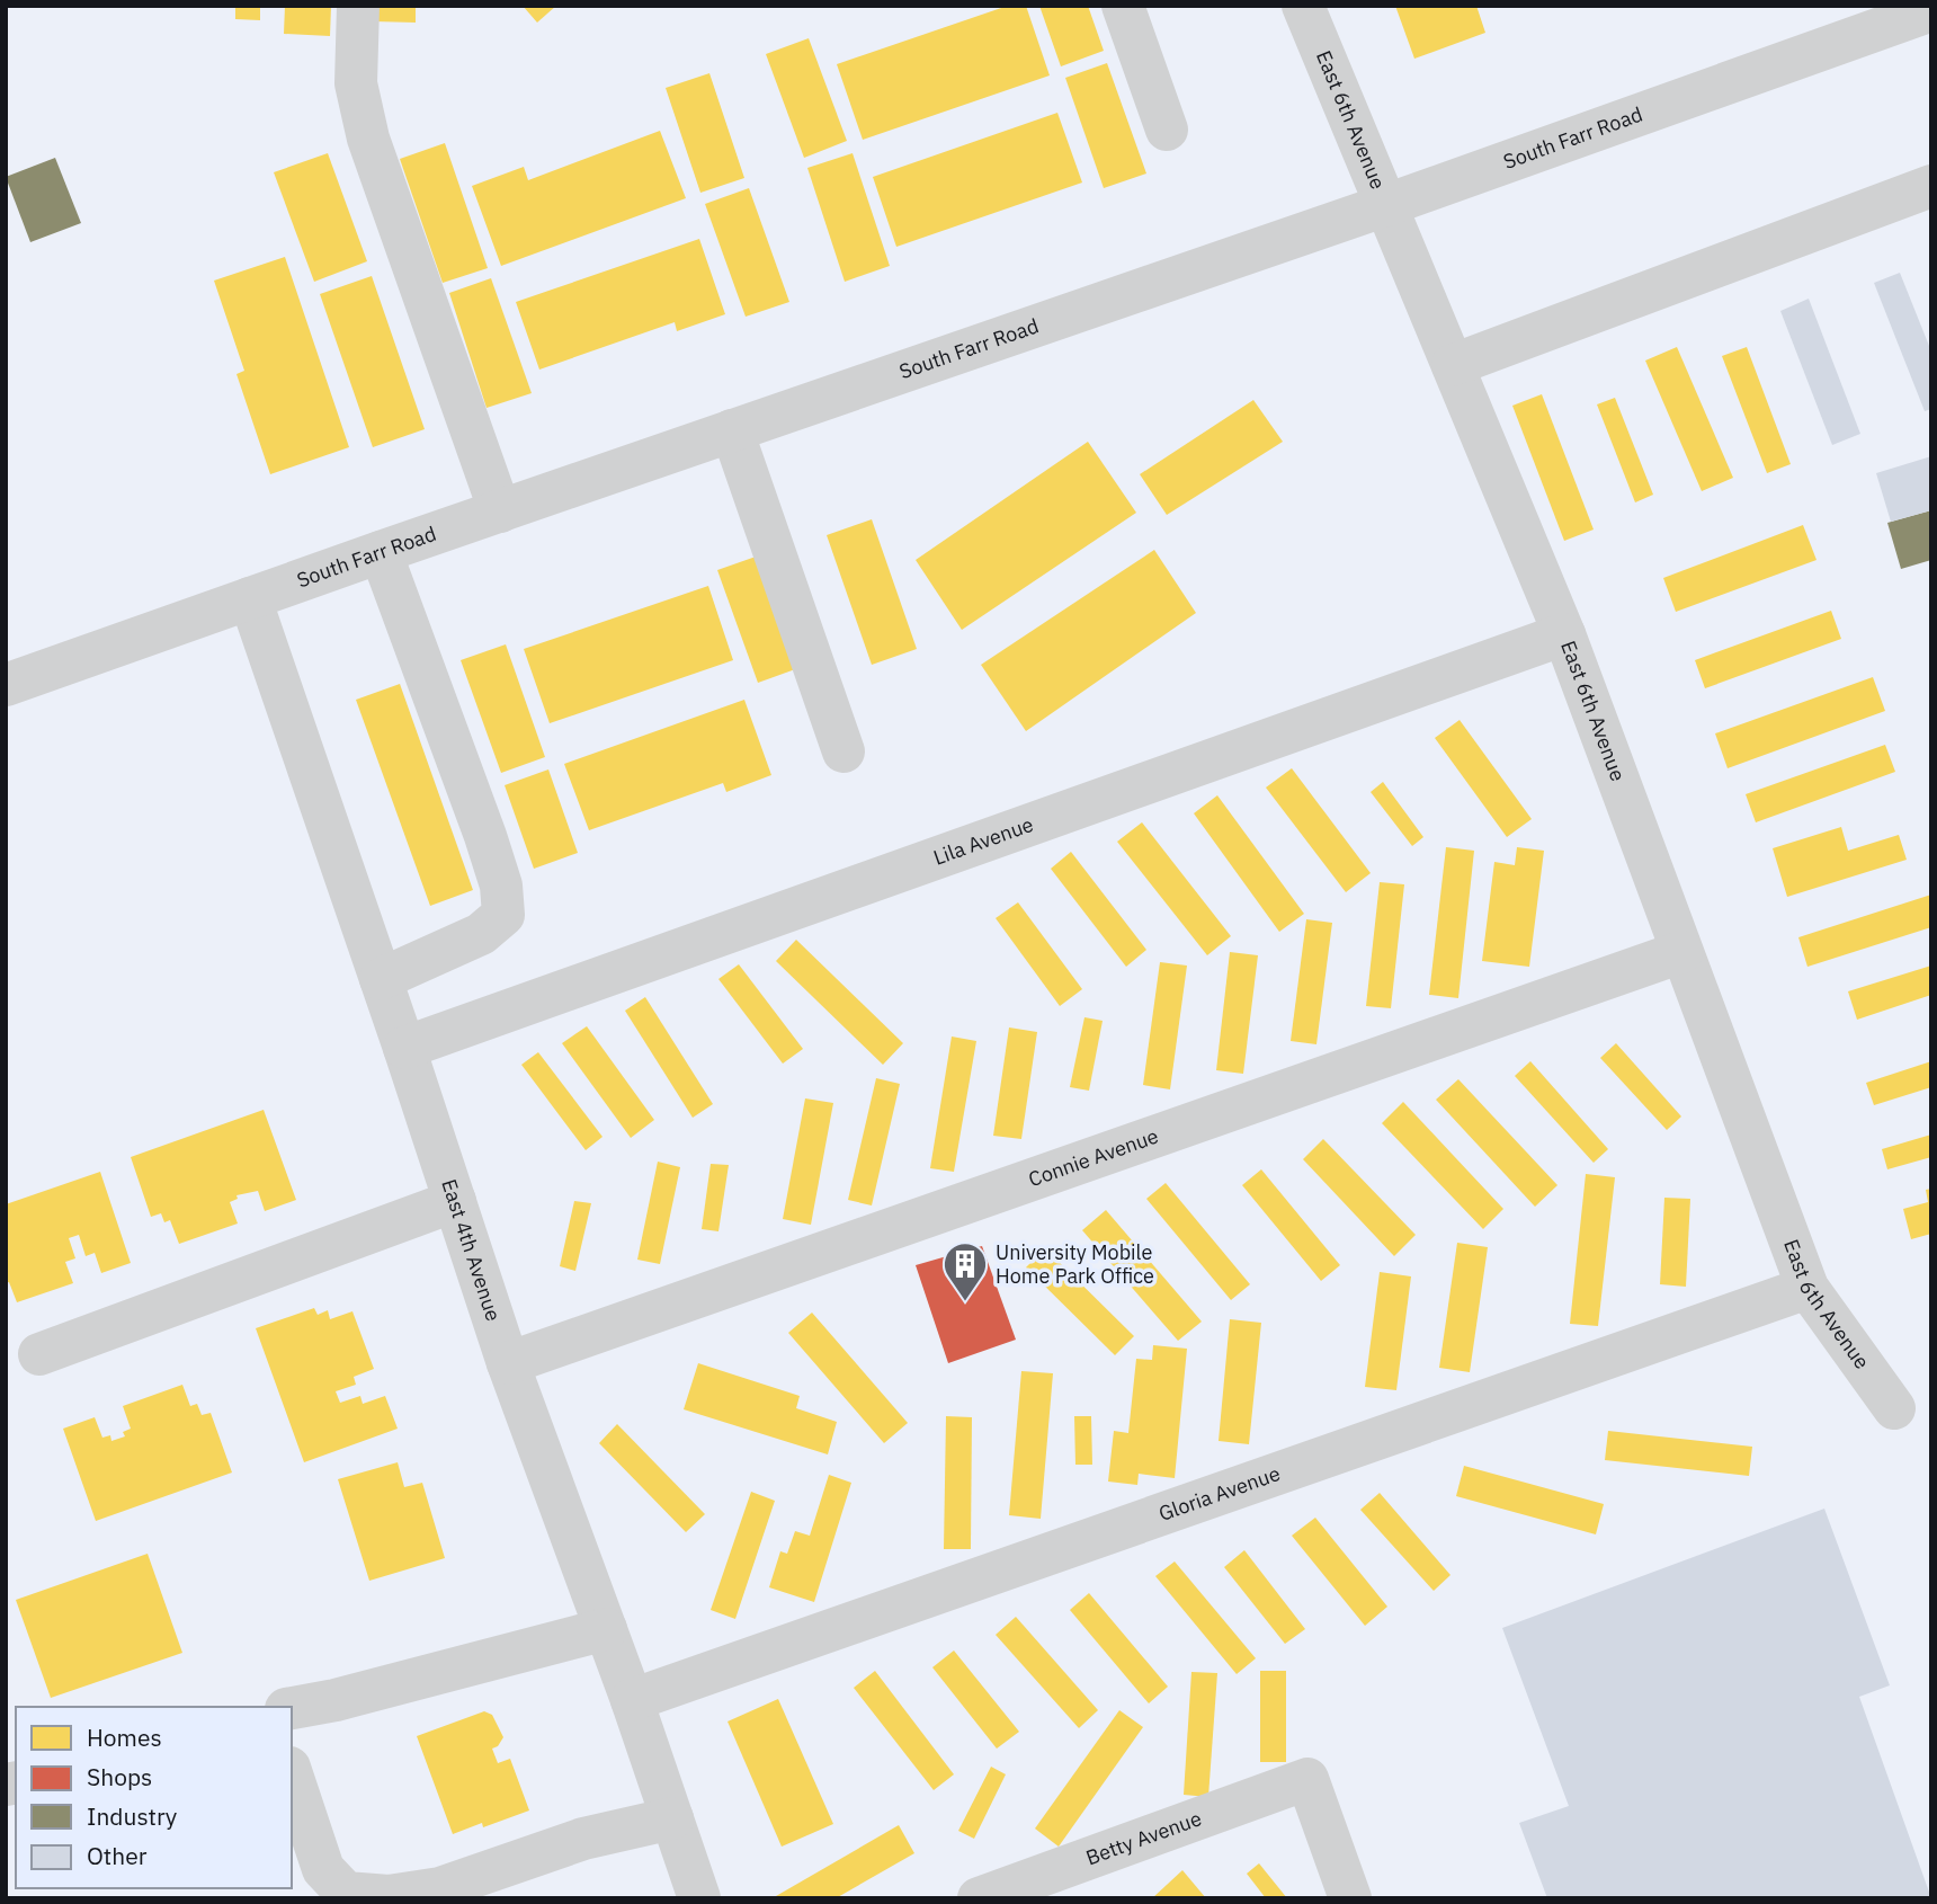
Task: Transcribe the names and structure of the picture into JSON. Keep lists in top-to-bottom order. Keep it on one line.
{"streets":{"street":["East 6th Avenue","South Farr Road","Lila Avenue","Connie Avenue","East 4th Avenue","Gloria Avenue","Betty Avenue"]},"crossings":[["East 6th Avenue","South Farr Road"],["East 6th Avenue","Lila Avenue"],["East 6th Avenue","Connie Avenue"],["East 6th Avenue","Gloria Avenue"],["South Farr Road","East 4th Avenue"],["Lila Avenue","East 4th Avenue"],["Connie Avenue","East 4th Avenue"],["East 4th Avenue","Gloria Avenue"]],"places":{"building":["University Mobile Home Park Office"]},"legend":["Homes","Shops","Industry","Other"]}
